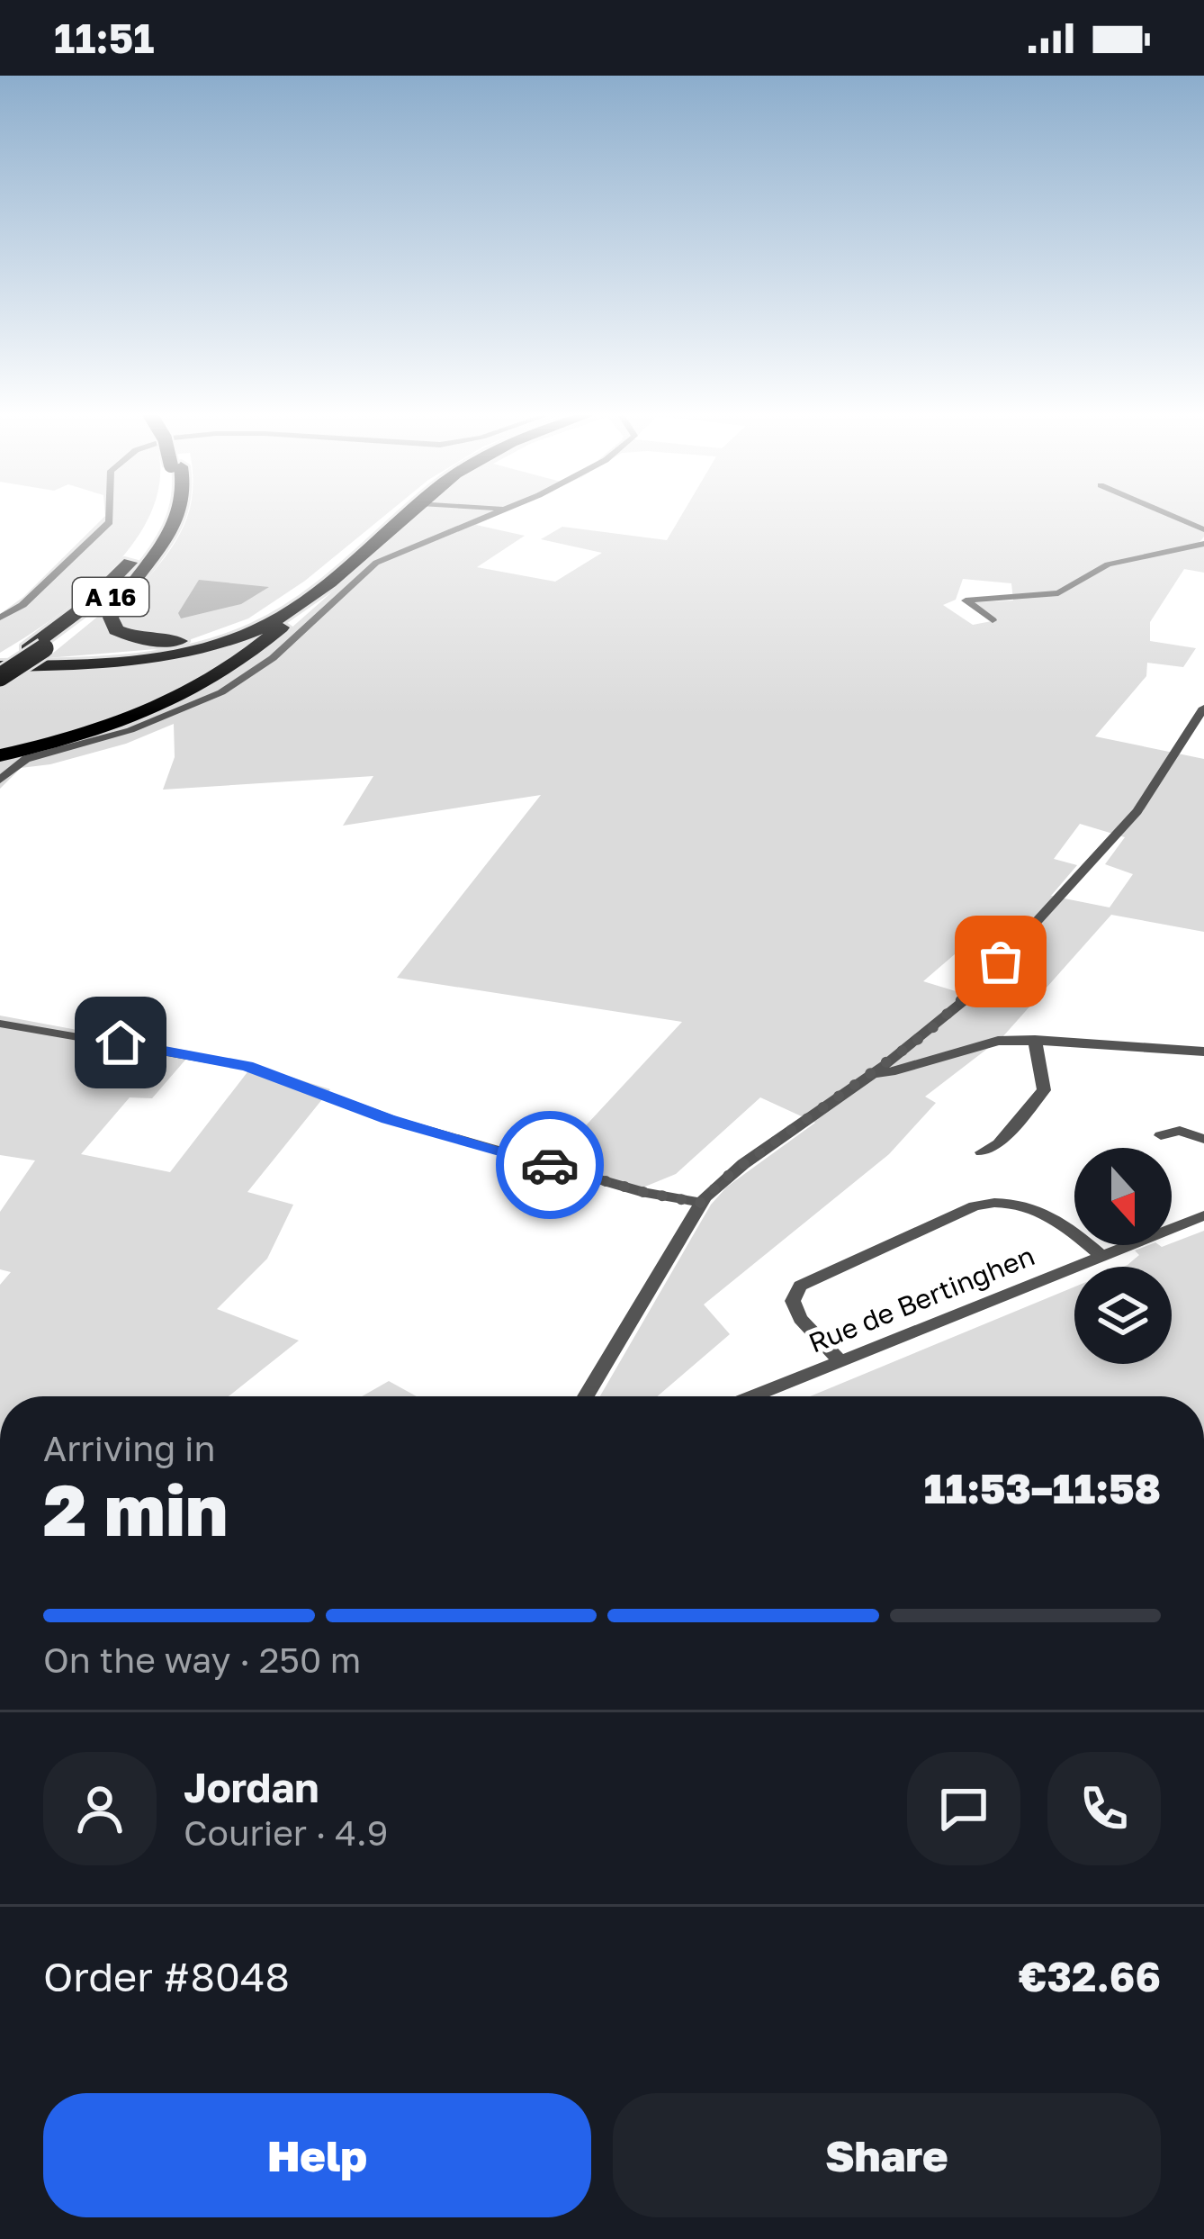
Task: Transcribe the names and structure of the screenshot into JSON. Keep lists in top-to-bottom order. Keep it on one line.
{"streets":{"highway":["A 16"],"street":["Rue de Bertinghen"]},"north":"bottom","page":{"status":"11:51","heading":["2 min","Arriving in","11:53–11:58"],"panel":["Jordan","Courier · 4.9","Order #8048","€32.66"],"bar":"On the way · 250 m","buttons":["Help","Share"]}}
